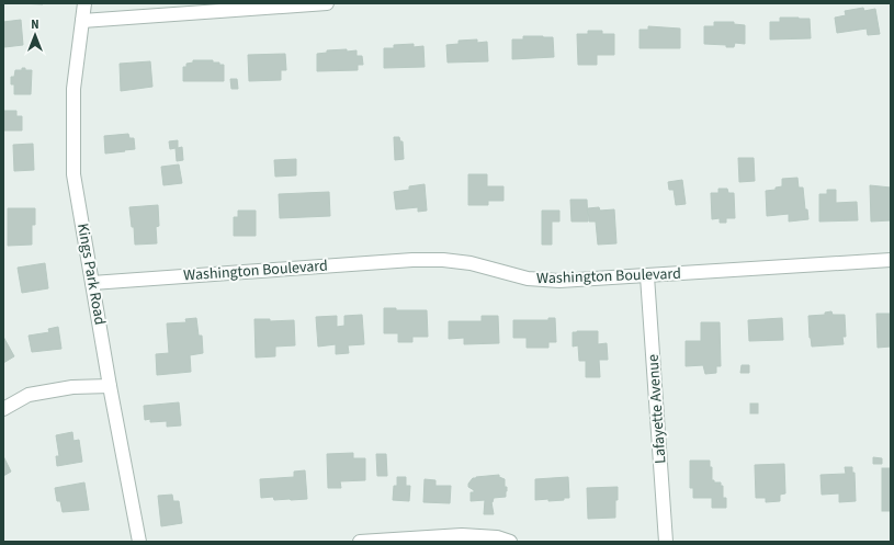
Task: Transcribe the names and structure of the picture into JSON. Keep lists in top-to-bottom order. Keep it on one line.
{"streets":{"street":["Washington Boulevard","Kings Park Road","Lafayette Avenue"]},"crossings":[["Washington Boulevard","Kings Park Road"],["Washington Boulevard","Lafayette Avenue"]],"north":"top"}
